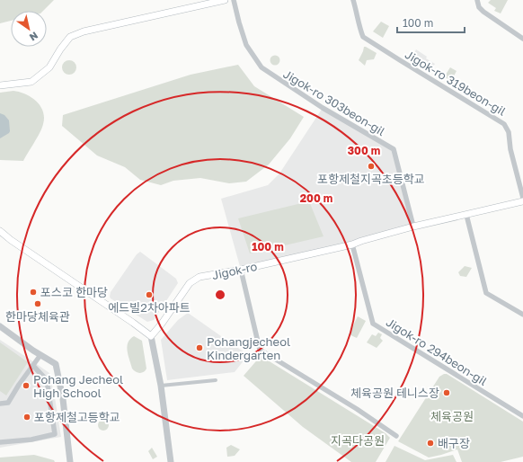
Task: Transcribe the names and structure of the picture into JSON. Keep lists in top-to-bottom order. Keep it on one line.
{"streets":{"main road":["Jigok-ro"],"street":["Jigok-ro 319beon-gil","Jigok-ro 303beon-gil","Jigok-ro 294beon-gil"]},"crossings":[["Jigok-ro 303beon-gil","Jigok-ro"],["Jigok-ro","Jigok-ro 294beon-gil"]],"parks":["체육공원","지곡다공원"],"places":["포항제철지곡초등학교","포스코 한마당","에드빌2차아파트","한마당체육관","Pohangjecheol Kindergarten","Pohang Jecheol High School","체육공원 테니스장","포항제철고등학교","배구장"],"scale_bar":"100 m","north":"bottom right","rings":["300 m","200 m","100 m"]}
